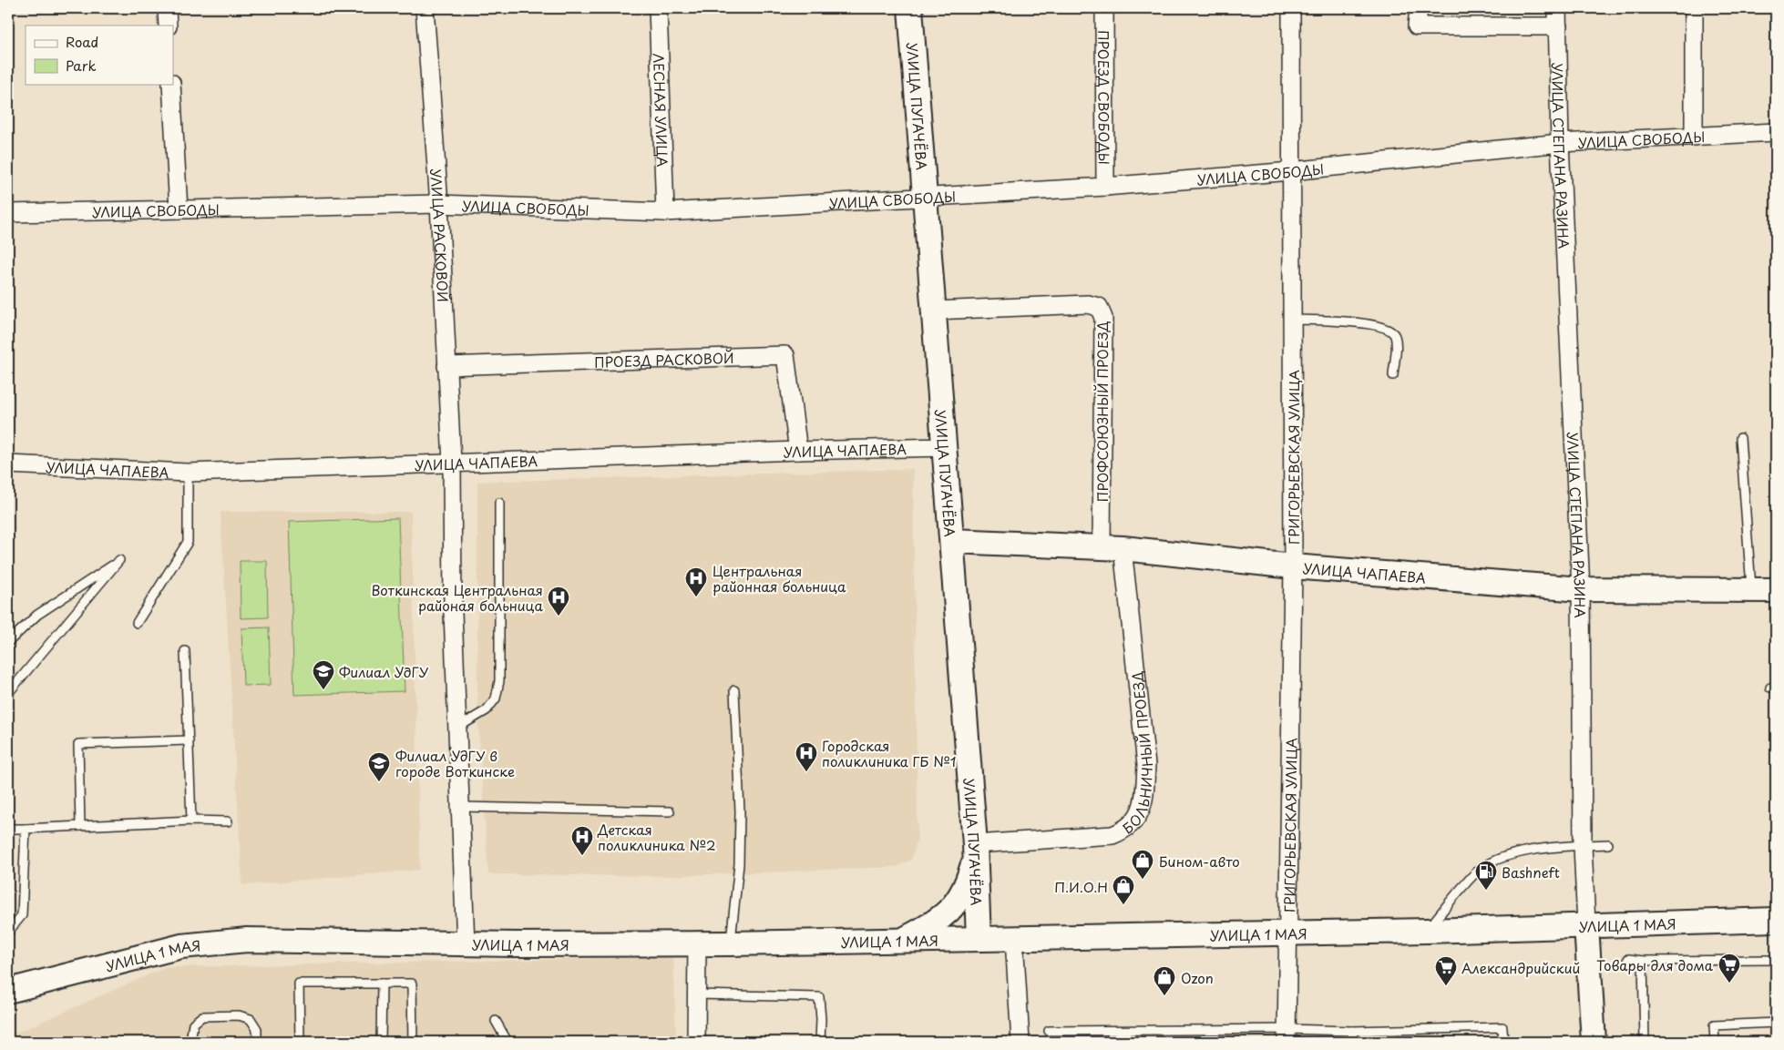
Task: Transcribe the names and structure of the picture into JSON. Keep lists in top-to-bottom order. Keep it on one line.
{"streets":{"main road":["УЛИЦА ПУГАЧЁВА","УЛИЦА СТЕПАНА РАЗИНА","УЛИЦА ЧАПАЕВА","УЛИЦА 1 МАЯ"],"street":["ПРОЕЗД СВОБОДЫ","ЛЕСНАЯ УЛИЦА","УЛИЦА СВОБОДЫ","УЛИЦА РАСКОВОЙ","ПРОЕЗД РАСКОВОЙ","ПРОФСОЮЗНЫЙ ПРОЕЗД","ГРИГОРЬЕВСКАЯ УЛИЦА","БОЛЬНИЧНЫЙ ПРОЕЗД"]},"crossings":[["ПРОЕЗД СВОБОДЫ","УЛИЦА СВОБОДЫ"],["УЛИЦА ПУГАЧЁВА","УЛИЦА СВОБОДЫ"],["УЛИЦА ПУГАЧЁВА","ПРОФСОЮЗНЫЙ ПРОЕЗД"],["УЛИЦА ПУГАЧЁВА","УЛИЦА ЧАПАЕВА"],["УЛИЦА ПУГАЧЁВА","БОЛЬНИЧНЫЙ ПРОЕЗД"],["УЛИЦА ПУГАЧЁВА","УЛИЦА 1 МАЯ"],["ЛЕСНАЯ УЛИЦА","УЛИЦА СВОБОДЫ"],["УЛИЦА СВОБОДЫ","УЛИЦА СТЕПАНА РАЗИНА"],["УЛИЦА СВОБОДЫ","УЛИЦА РАСКОВОЙ"],["УЛИЦА СВОБОДЫ","ГРИГОРЬЕВСКАЯ УЛИЦА"],["УЛИЦА СТЕПАНА РАЗИНА","УЛИЦА ЧАПАЕВА"],["УЛИЦА СТЕПАНА РАЗИНА","УЛИЦА 1 МАЯ"],["УЛИЦА РАСКОВОЙ","ПРОЕЗД РАСКОВОЙ"],["УЛИЦА РАСКОВОЙ","УЛИЦА ЧАПАЕВА"],["УЛИЦА РАСКОВОЙ","УЛИЦА 1 МАЯ"],["ПРОЕЗД РАСКОВОЙ","УЛИЦА ЧАПАЕВА"],["ПРОФСОЮЗНЫЙ ПРОЕЗД","УЛИЦА ЧАПАЕВА"],["ПРОФСОЮЗНЫЙ ПРОЕЗД","БОЛЬНИЧНЫЙ ПРОЕЗД"],["УЛИЦА ЧАПАЕВА","ГРИГОРЬЕВСКАЯ УЛИЦА"],["УЛИЦА ЧАПАЕВА","БОЛЬНИЧНЫЙ ПРОЕЗД"],["ГРИГОРЬЕВСКАЯ УЛИЦА","УЛИЦА 1 МАЯ"]],"places":{"hospital":["Центральная районная больница","Воткинская Центральная районая больница","Городская поликлиника ГБ №1","Детская поликлиника №2"],"school or university":["Филиал УдГУ","Филиал УдГУ в городе Воткинске"],"shop":["Бином-авто","П.И.О.Н","Ozon"],"fuel station":["Bashneft"],"supermarket":["Товары для дома","Александрийский"]},"legend":["Road","Park"]}
